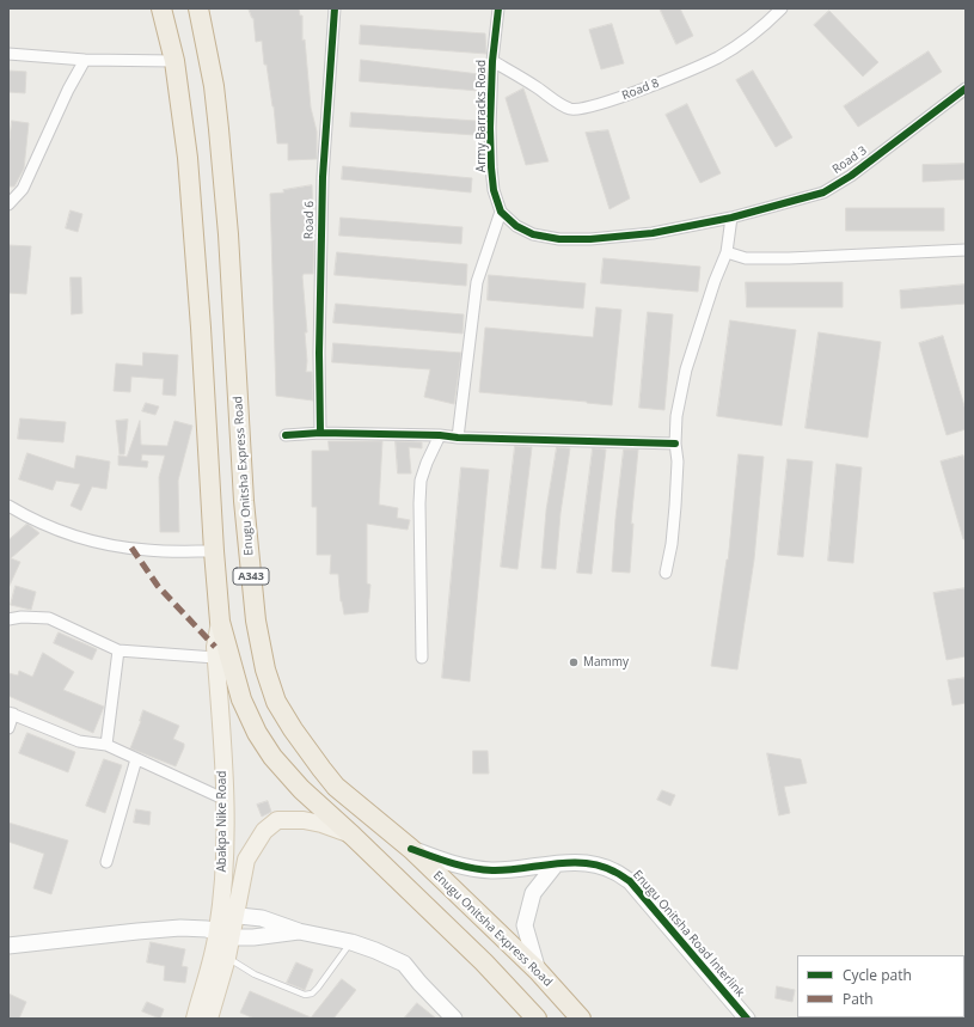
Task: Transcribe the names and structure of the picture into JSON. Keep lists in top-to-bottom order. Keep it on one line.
{"streets":{"highway":["Enugu Onitsha Express Road","A343"],"main road":["Abakpa Nike Road"],"street":["Road 8","Army Barracks Road","Road 3","Road 6","Enugu Onitsha Road Interlink"]},"crossings":[["Road 8","Army Barracks Road"],["Army Barracks Road","Road 3"],["Enugu Onitsha Express Road","Enugu Onitsha Road Interlink"],["A343","Abakpa Nike Road"]],"places":["Mammy"],"legend":["Cycle path","Path"]}
